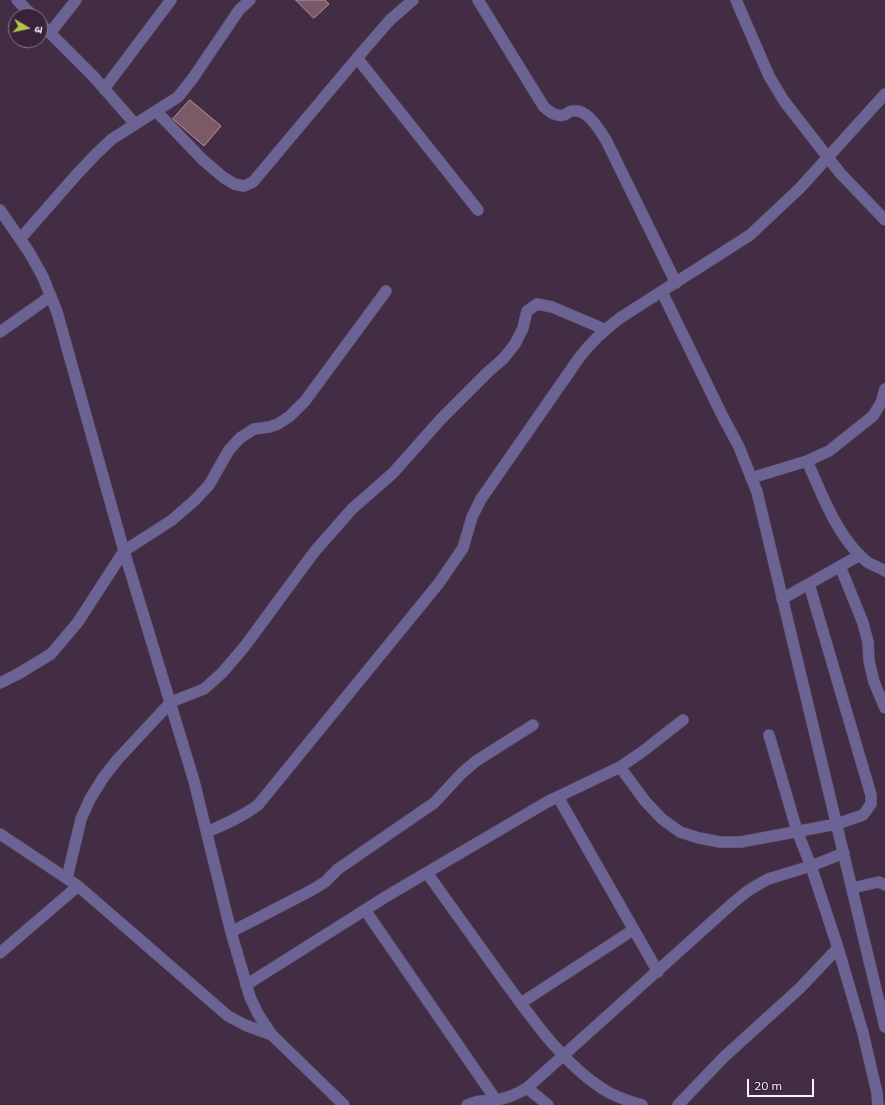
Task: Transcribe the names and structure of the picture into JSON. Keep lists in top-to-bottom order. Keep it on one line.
{"scale_bar":"20 m","north":"right"}
